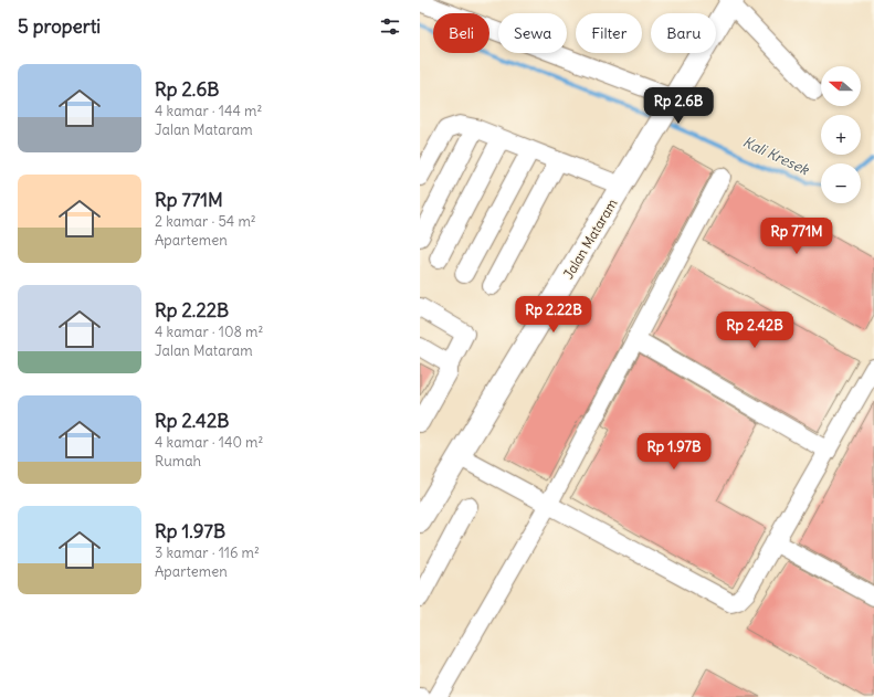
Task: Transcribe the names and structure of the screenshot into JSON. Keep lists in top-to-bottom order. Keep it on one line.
{"streets":{"main road":["Jalan Mataram"]},"water":["Kali Kresek"],"north":"left","page":{"heading":"5 properti","chip":["Beli","Sewa","Filter","Baru"],"list":[{"name":"Rp 2.6B","note":"4 kamar · 144 m² · Jalan Mataram"},{"name":"Rp 771M","note":"2 kamar · 54 m² · Apartemen"},{"name":"Rp 2.22B","note":"4 kamar · 108 m² · Jalan Mataram"},{"name":"Rp 2.42B","note":"4 kamar · 140 m² · Rumah"},{"name":"Rp 1.97B","note":"3 kamar · 116 m² · Apartemen"}],"map_buttons":["+","−"],"price":["Rp 2.6B","Rp 771M","Rp 2.22B","Rp 2.42B","Rp 1.97B"]}}
